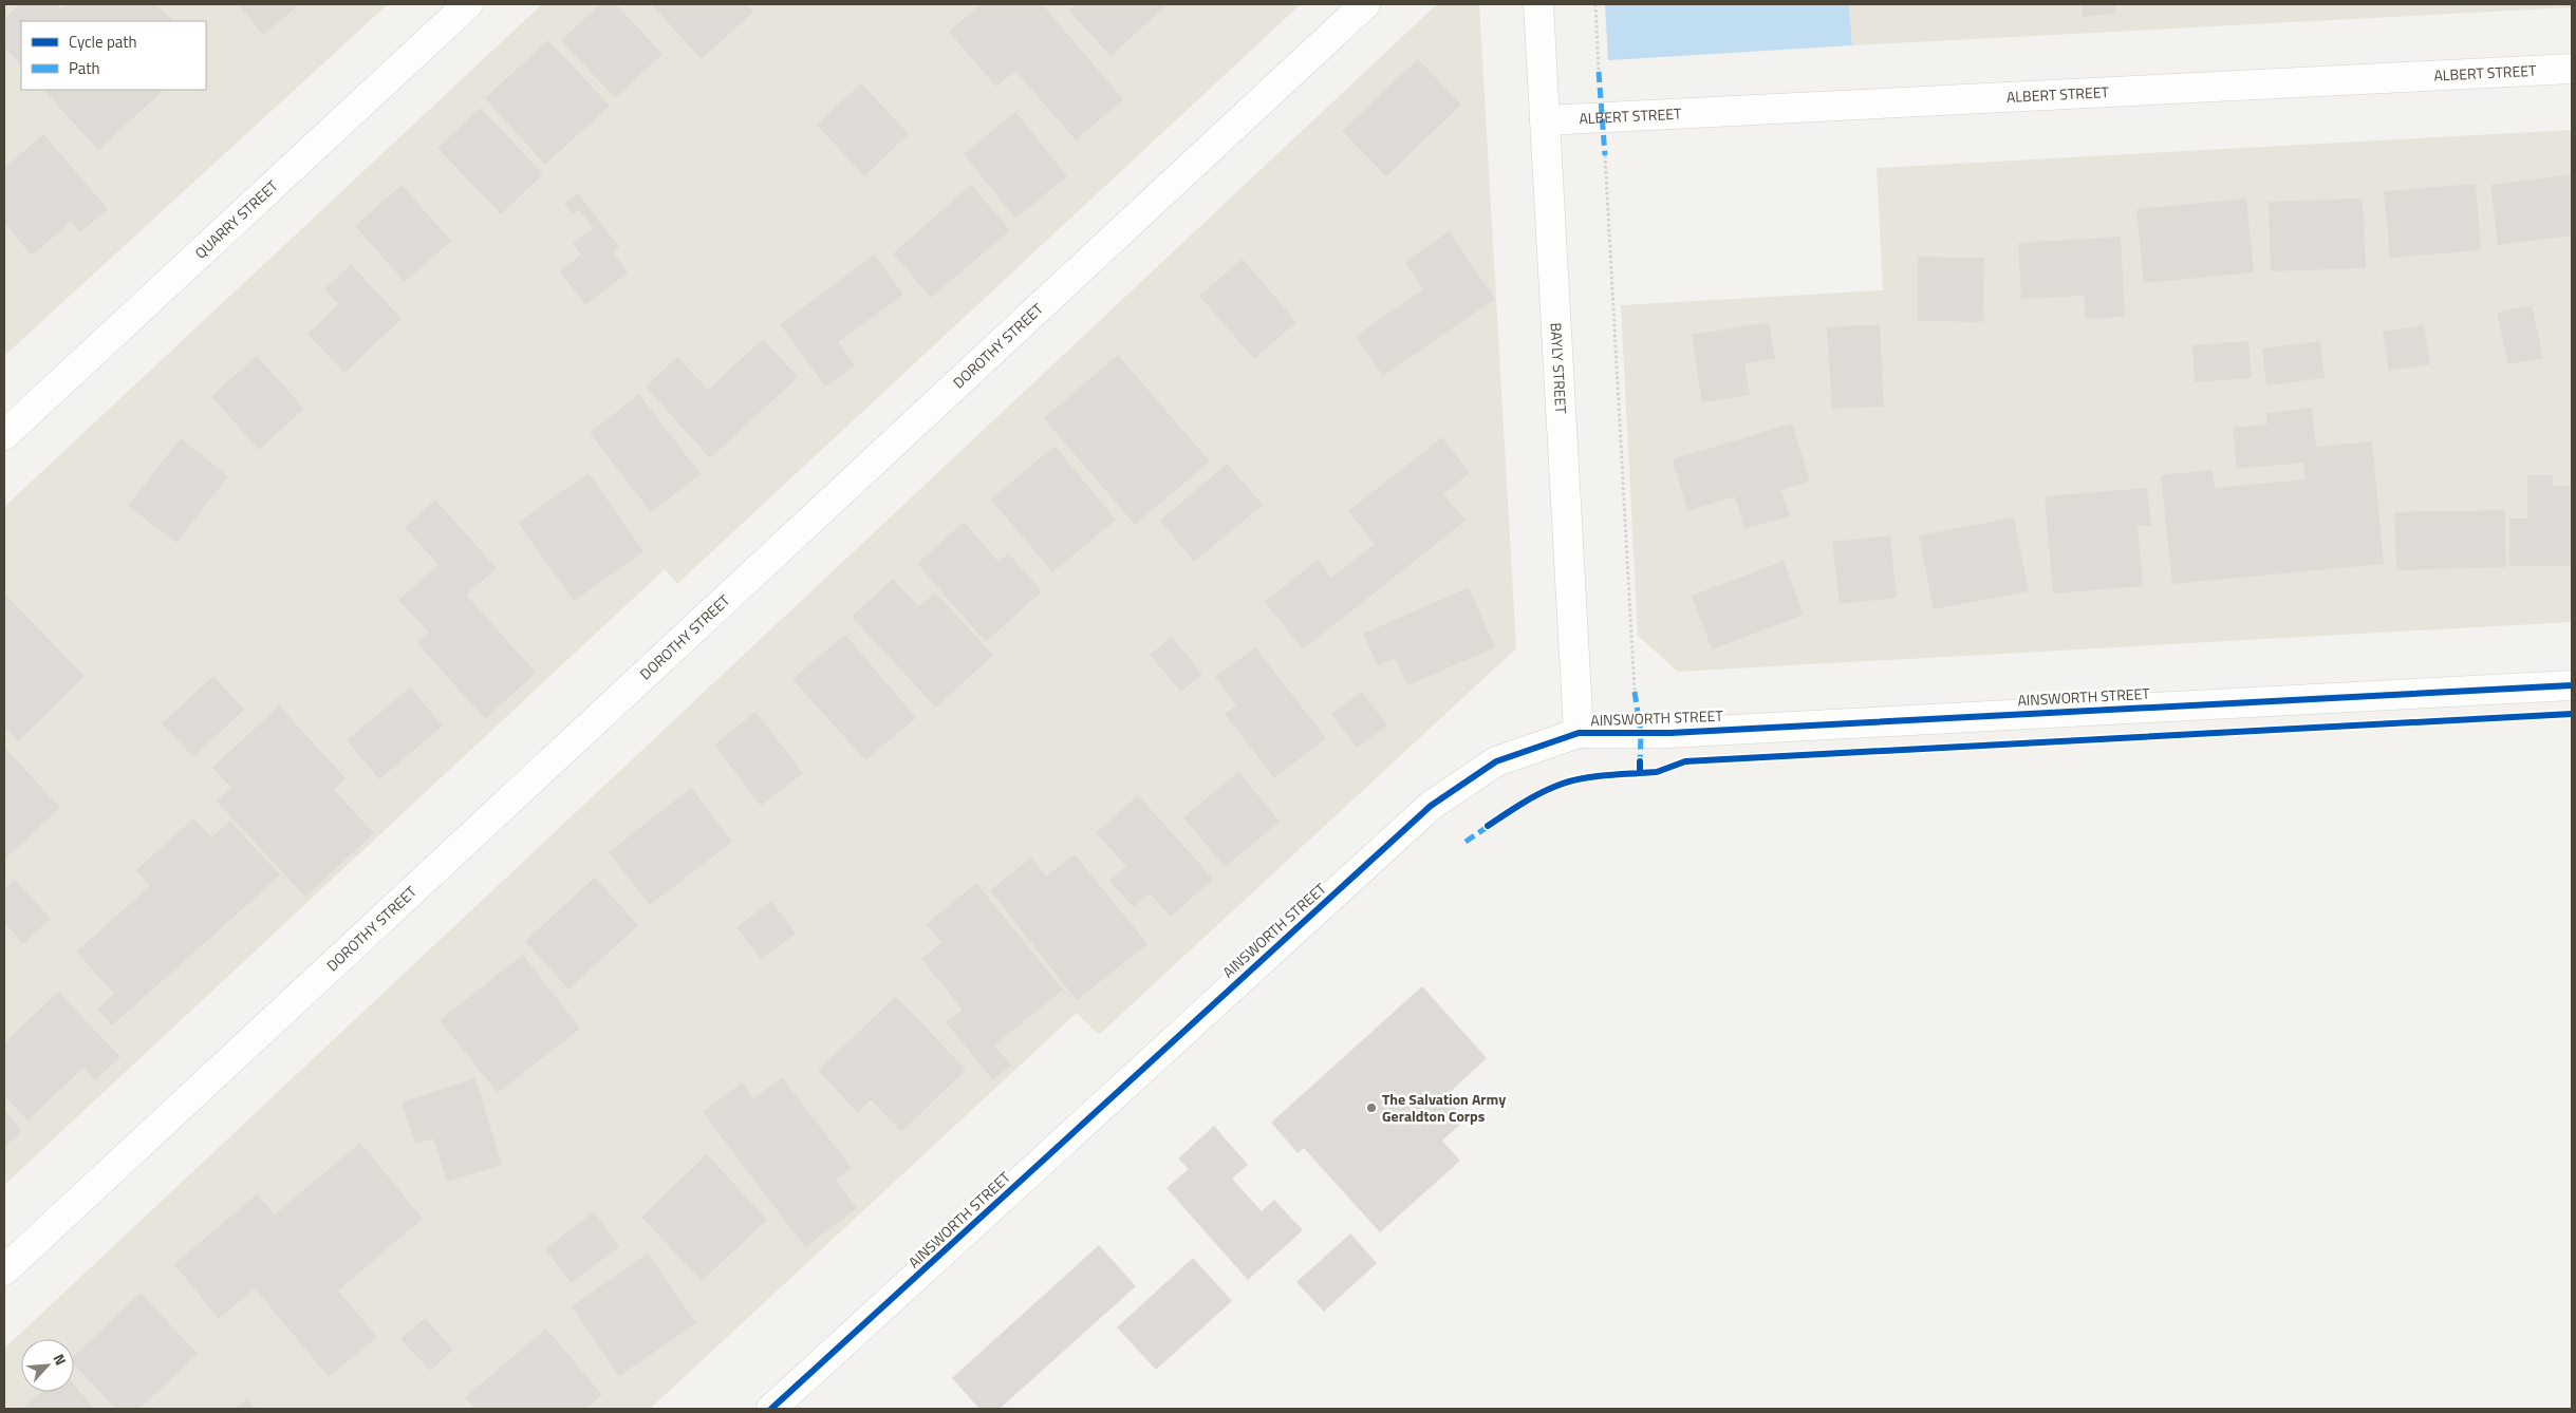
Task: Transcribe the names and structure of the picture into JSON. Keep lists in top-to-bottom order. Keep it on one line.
{"streets":{"street":["ALBERT STREET","QUARRY STREET","DOROTHY STREET","BAYLY STREET","AINSWORTH STREET"]},"crossings":[["ALBERT STREET","BAYLY STREET"],["BAYLY STREET","AINSWORTH STREET"]],"places":["The Salvation Army Geraldton Corps"],"legend":["Cycle path","Path"],"north":"top right"}
